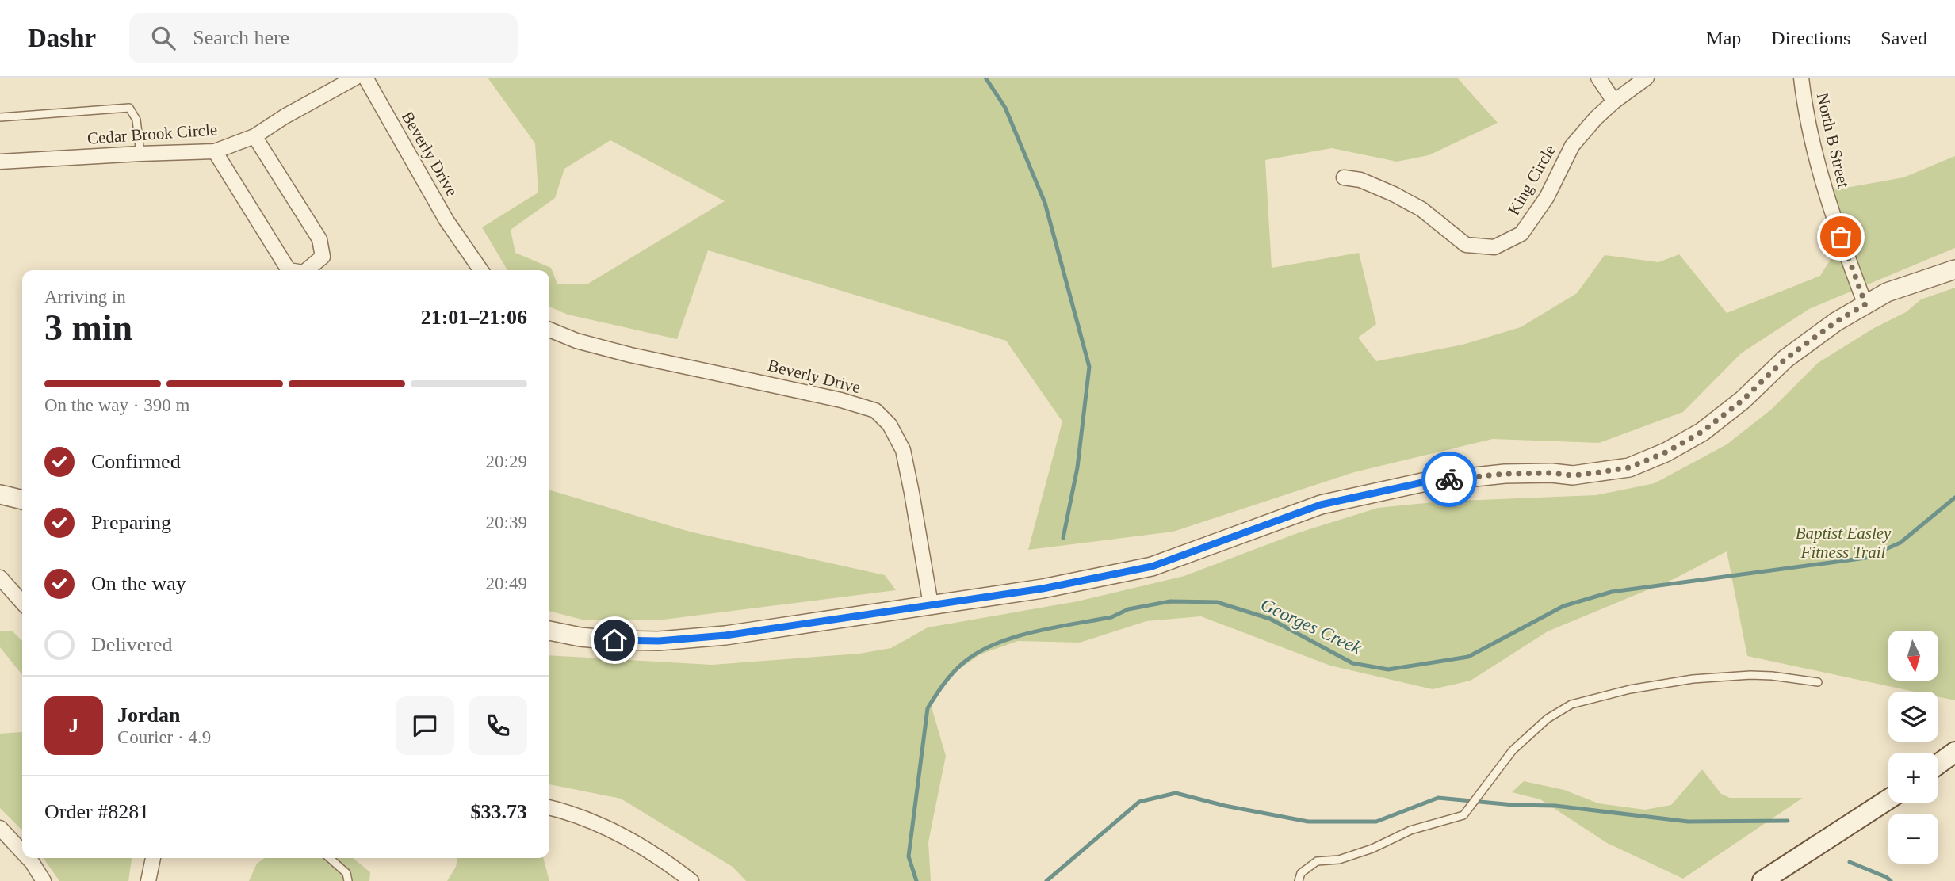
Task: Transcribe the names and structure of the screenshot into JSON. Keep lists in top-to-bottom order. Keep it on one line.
{"streets":{"street":["Cedar Brook Circle","North B Street","Beverly Drive","King Circle"]},"water":["Georges Creek"],"parks":["Baptist Easley Fitness Trail"],"north":"bottom","page":{"header":"Dashr","search":"Search here","nav":["Map","Directions","Saved"],"heading":["3 min","Arriving in","21:01–21:06"],"panel":["Jordan","Courier · 4.9","Order #8281","$33.73"],"bar":"On the way · 390 m","list":[["Confirmed","20:29"],["Preparing","20:39"],["On the way","20:49"],"Delivered"],"map_buttons":["+","−"],"round":"J"}}
